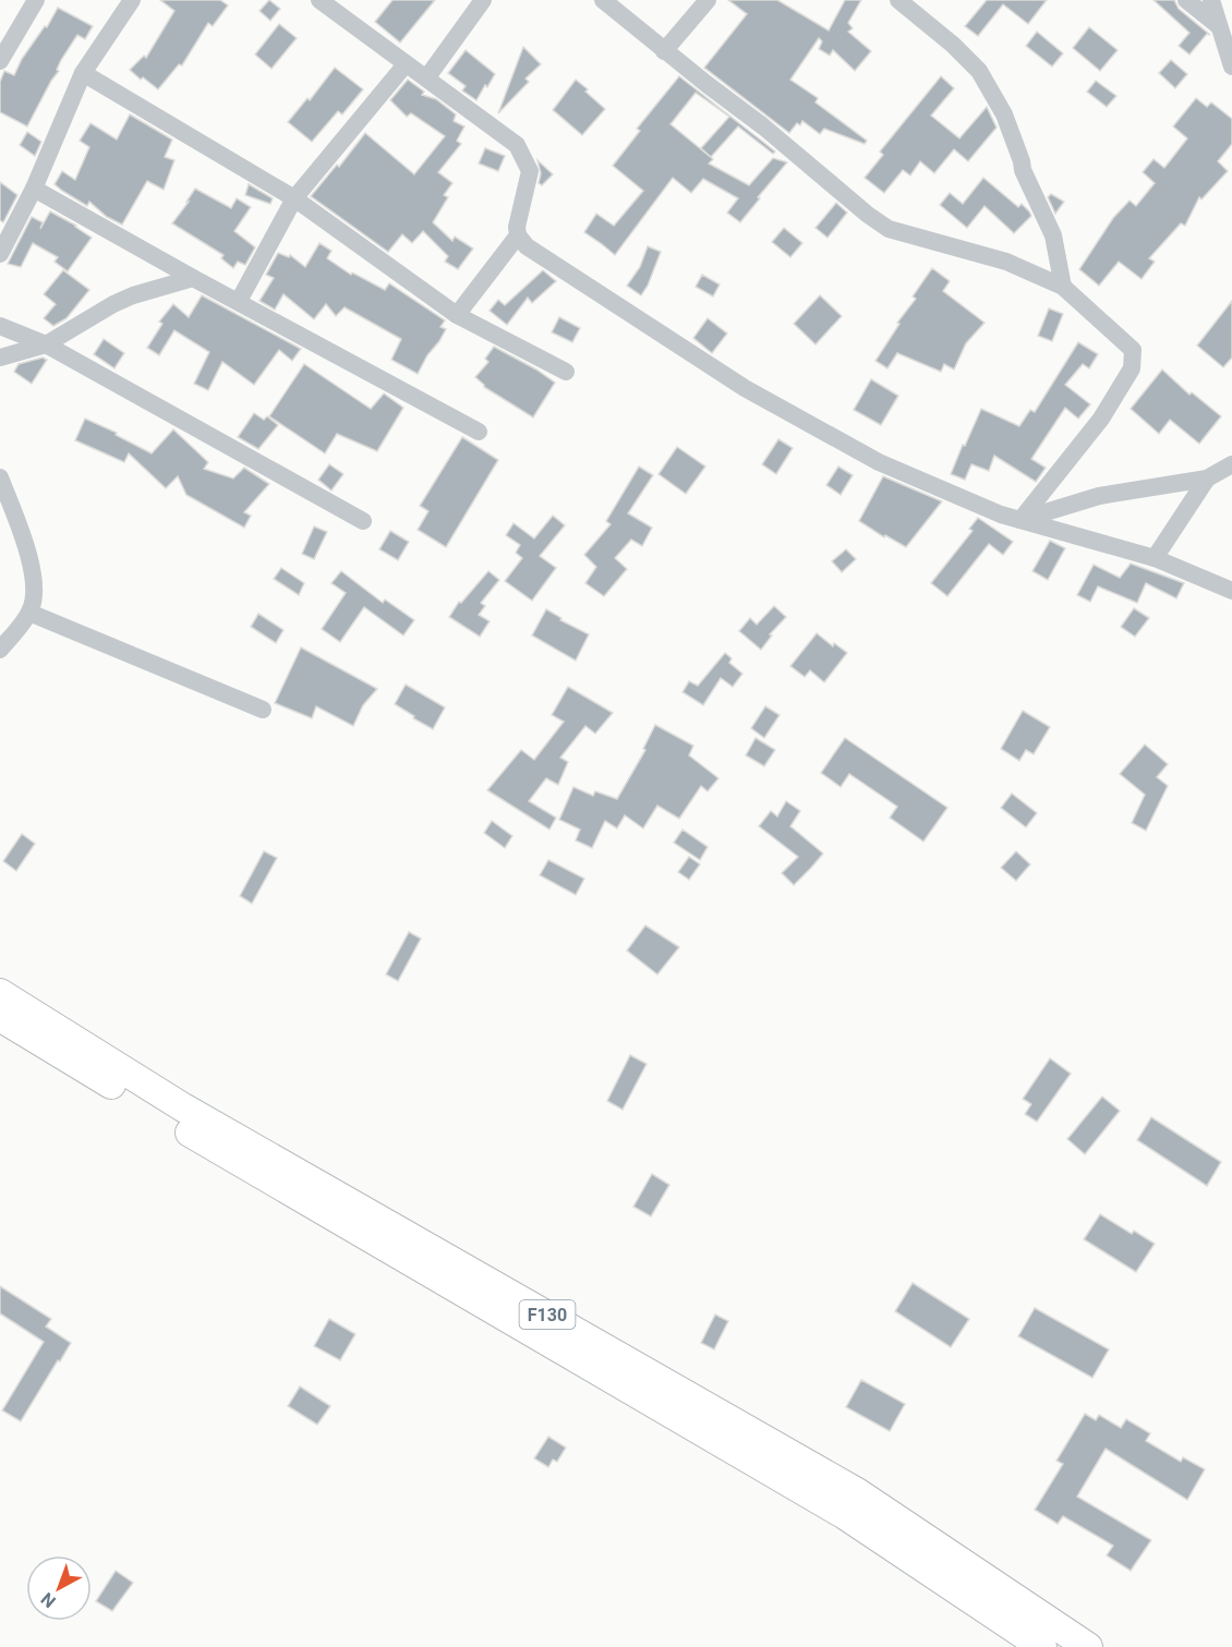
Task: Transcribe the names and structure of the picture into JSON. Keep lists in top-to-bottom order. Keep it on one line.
{"streets":{"main road":["F130"]},"north":"bottom left"}
